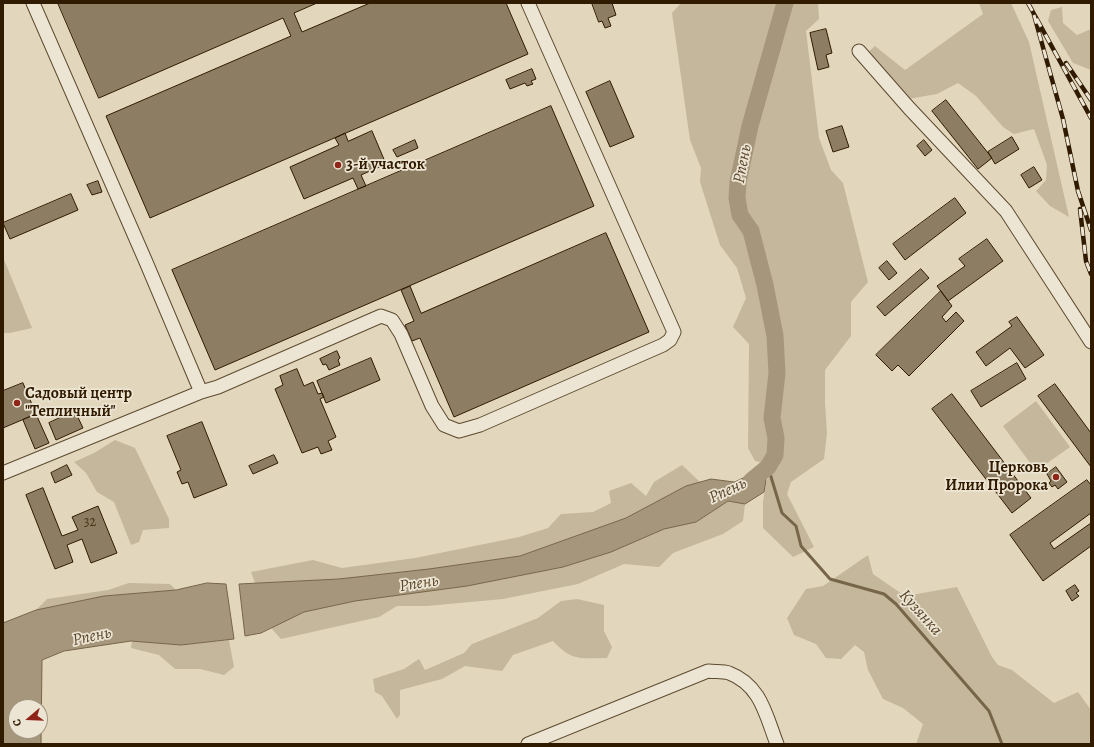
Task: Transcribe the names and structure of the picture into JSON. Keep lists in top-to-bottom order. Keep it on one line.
{"water":["Рпень","Кузянка"],"places":["3-й участок","Садовый центр \"Тепличный\"","Церковь Илии Пророка"],"house_numbers":["32"],"north":"left"}
